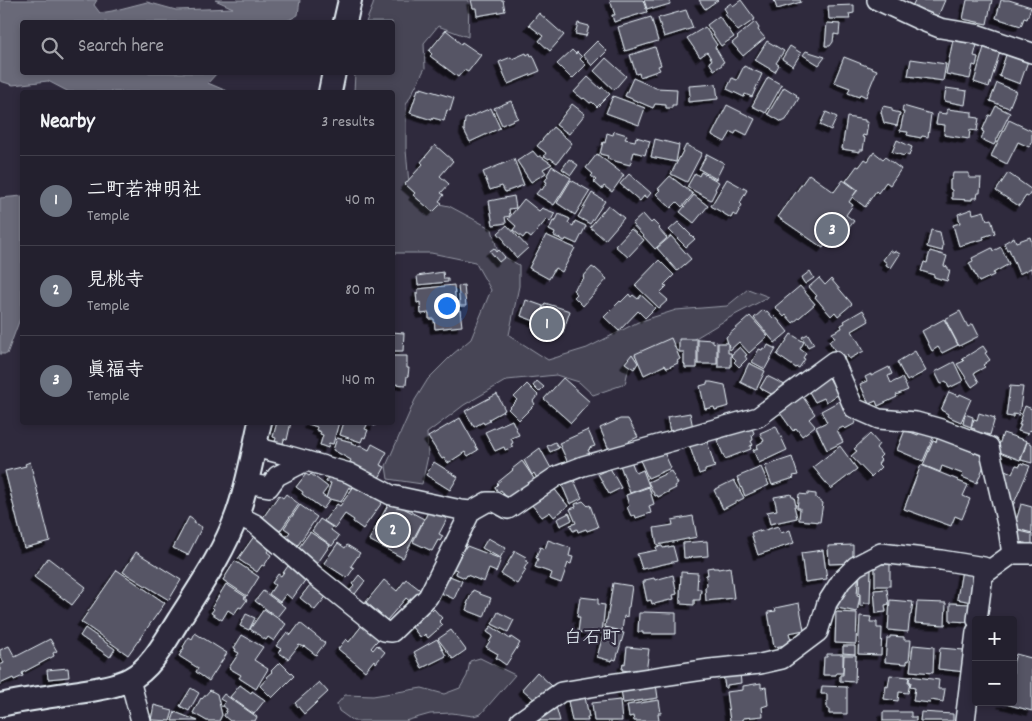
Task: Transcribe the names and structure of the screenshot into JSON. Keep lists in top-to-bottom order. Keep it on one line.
{"districts":["白石町"],"page":{"search":"Search here","heading":["Nearby","3 results"],"list":[{"mark":"1","name":"二町若神明社","note":"Temple","value":"40 m"},{"mark":"2","name":"見桃寺","note":"Temple","value":"80 m"},{"mark":"3","name":"眞福寺","note":"Temple","value":"140 m"}],"pins":["3","1","2"],"map_buttons":["+","−"]}}
